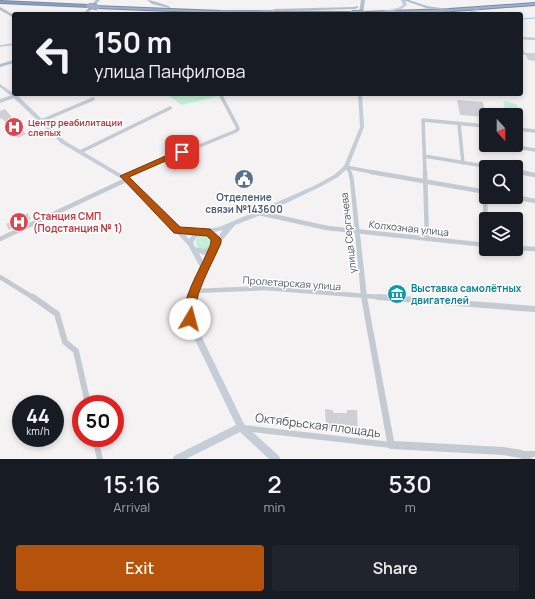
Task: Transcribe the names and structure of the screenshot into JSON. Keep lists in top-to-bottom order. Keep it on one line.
{"streets":{"street":["Колхозная улица","улица Сергачева","Пролетарская улица","Октябрьская площадь"]},"crossings":[["Колхозная улица","улица Сергачева"],["улица Сергачева","Пролетарская улица"],["улица Сергачева","Октябрьская площадь"]],"places":{"hospital":["Центр реабилитации слепых","Станция СМП (Подстанция № 1)"],"public building":["Отделение связи №143600"],"museum":["Выставка самолётных двигателей"]},"north":"bottom","page":{"turn":["150 m","улица Панфилова"],"speed":"44 km/h","limit":"50","eta":["15:16","Arrival","2","min","530","m"],"buttons":["Exit","Share"]}}
